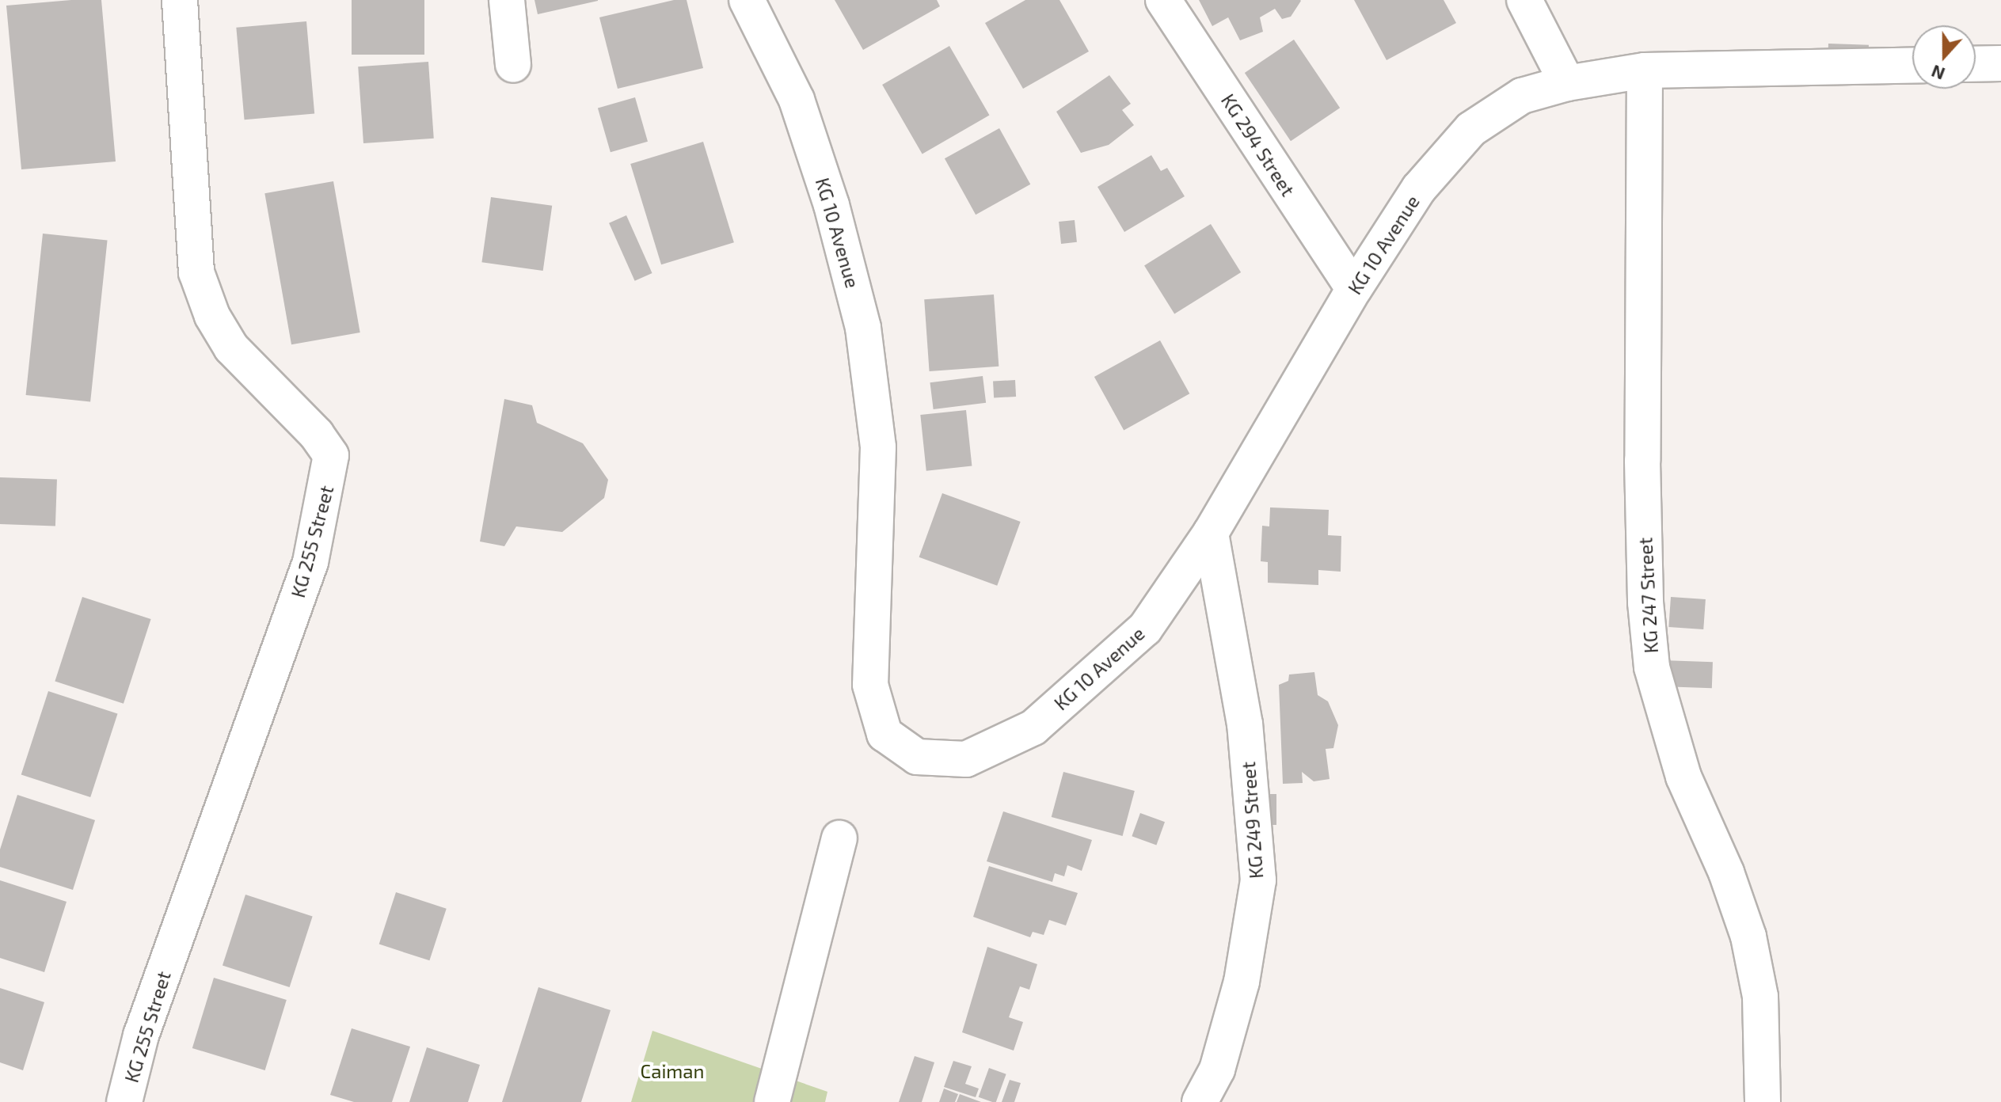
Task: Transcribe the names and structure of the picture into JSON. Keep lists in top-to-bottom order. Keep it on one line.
{"streets":{"street":["KG 294 Street","KG 10 Avenue","KG 255 Street","KG 247 Street","KG 249 Street"]},"crossings":[["KG 294 Street","KG 10 Avenue"],["KG 10 Avenue","KG 247 Street"],["KG 10 Avenue","KG 249 Street"]],"parks":["Caiman"],"north":"bottom"}
